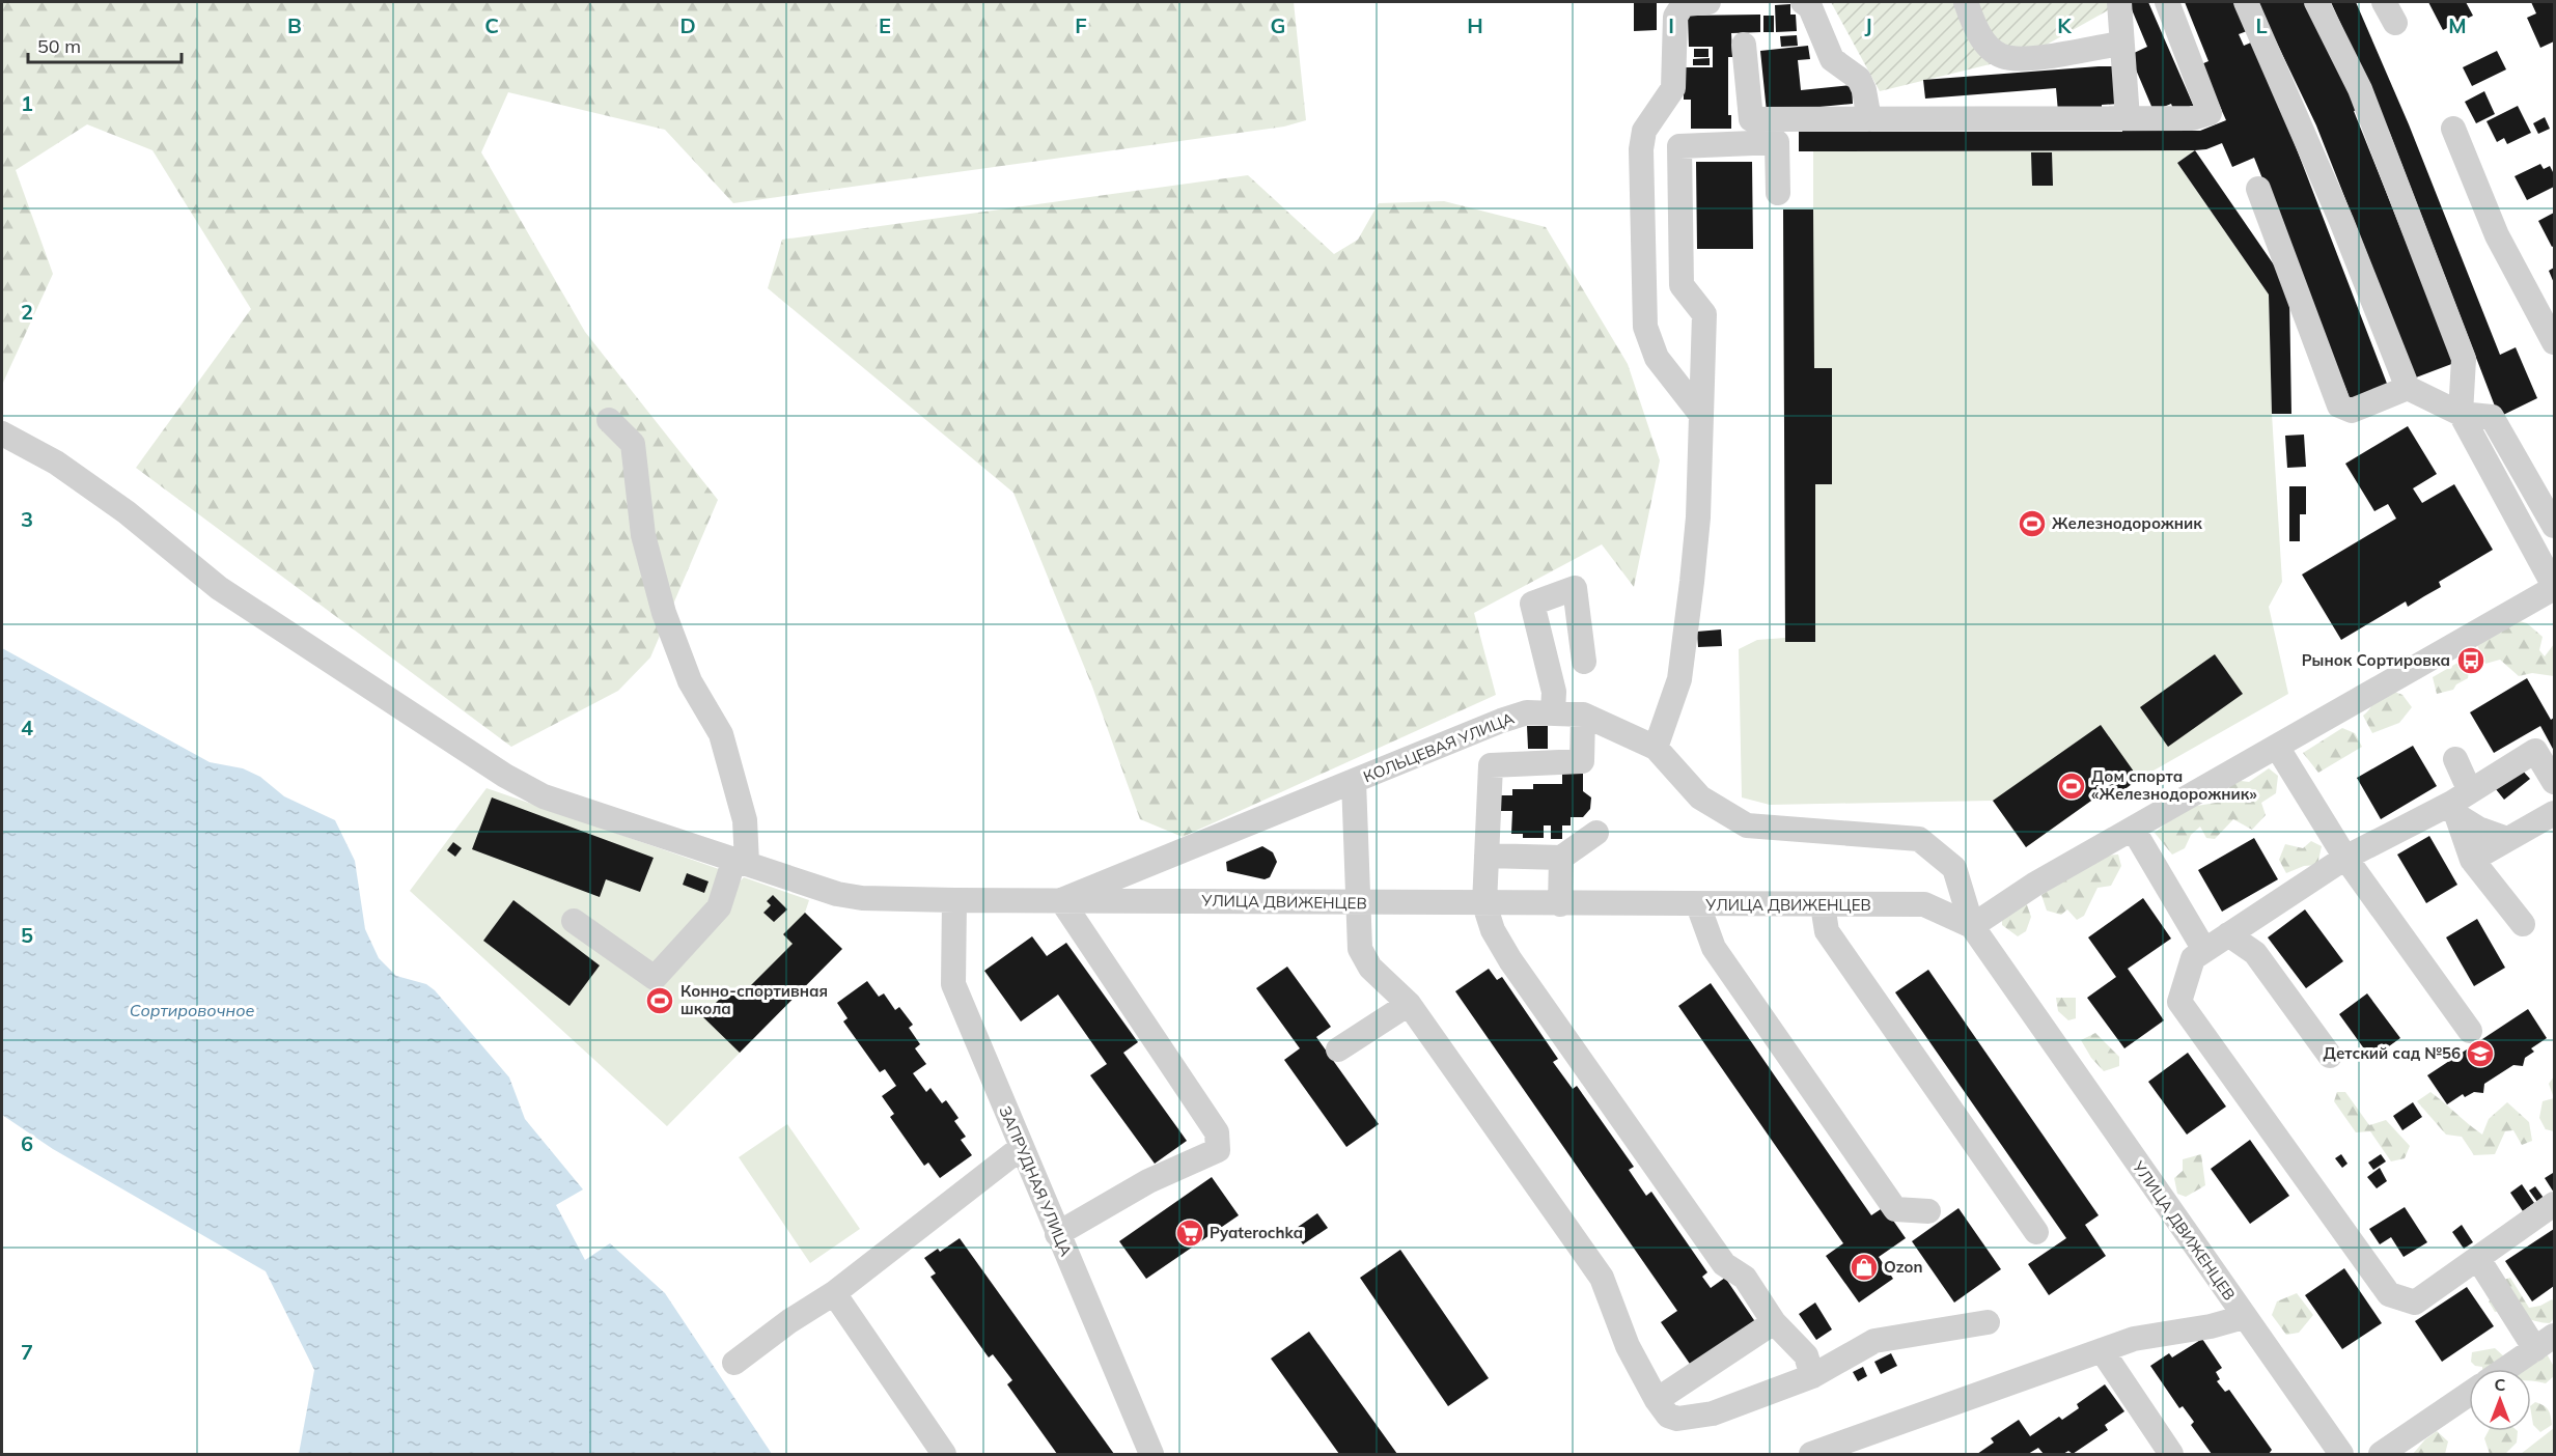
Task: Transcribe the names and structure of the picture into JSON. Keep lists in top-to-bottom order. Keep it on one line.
{"streets":{"street":["КОЛЬЦЕВАЯ УЛИЦА","УЛИЦА ДВИЖЕНЦЕВ","ЗАПРУДНАЯ УЛИЦА"]},"crossings":[["КОЛЬЦЕВАЯ УЛИЦА","УЛИЦА ДВИЖЕНЦЕВ"],["УЛИЦА ДВИЖЕНЦЕВ","ЗАПРУДНАЯ УЛИЦА"]],"water":["Сортировочное"],"places":{"sports":["Железнодорожник","Дом спорта «Железнодорожник»","Конно-спортивная школа"],"bus stop":["Рынок Сортировка"],"school or university":["Детский сад №56"],"supermarket":["Pyaterochka"],"shop":["Ozon"]},"scale_bar":"50 m","north":"top","grid":{"columns":["B","C","D","E","F","G","H","I","J","K","L","M"],"rows":["1","2","3","4","5","6","7"]}}
